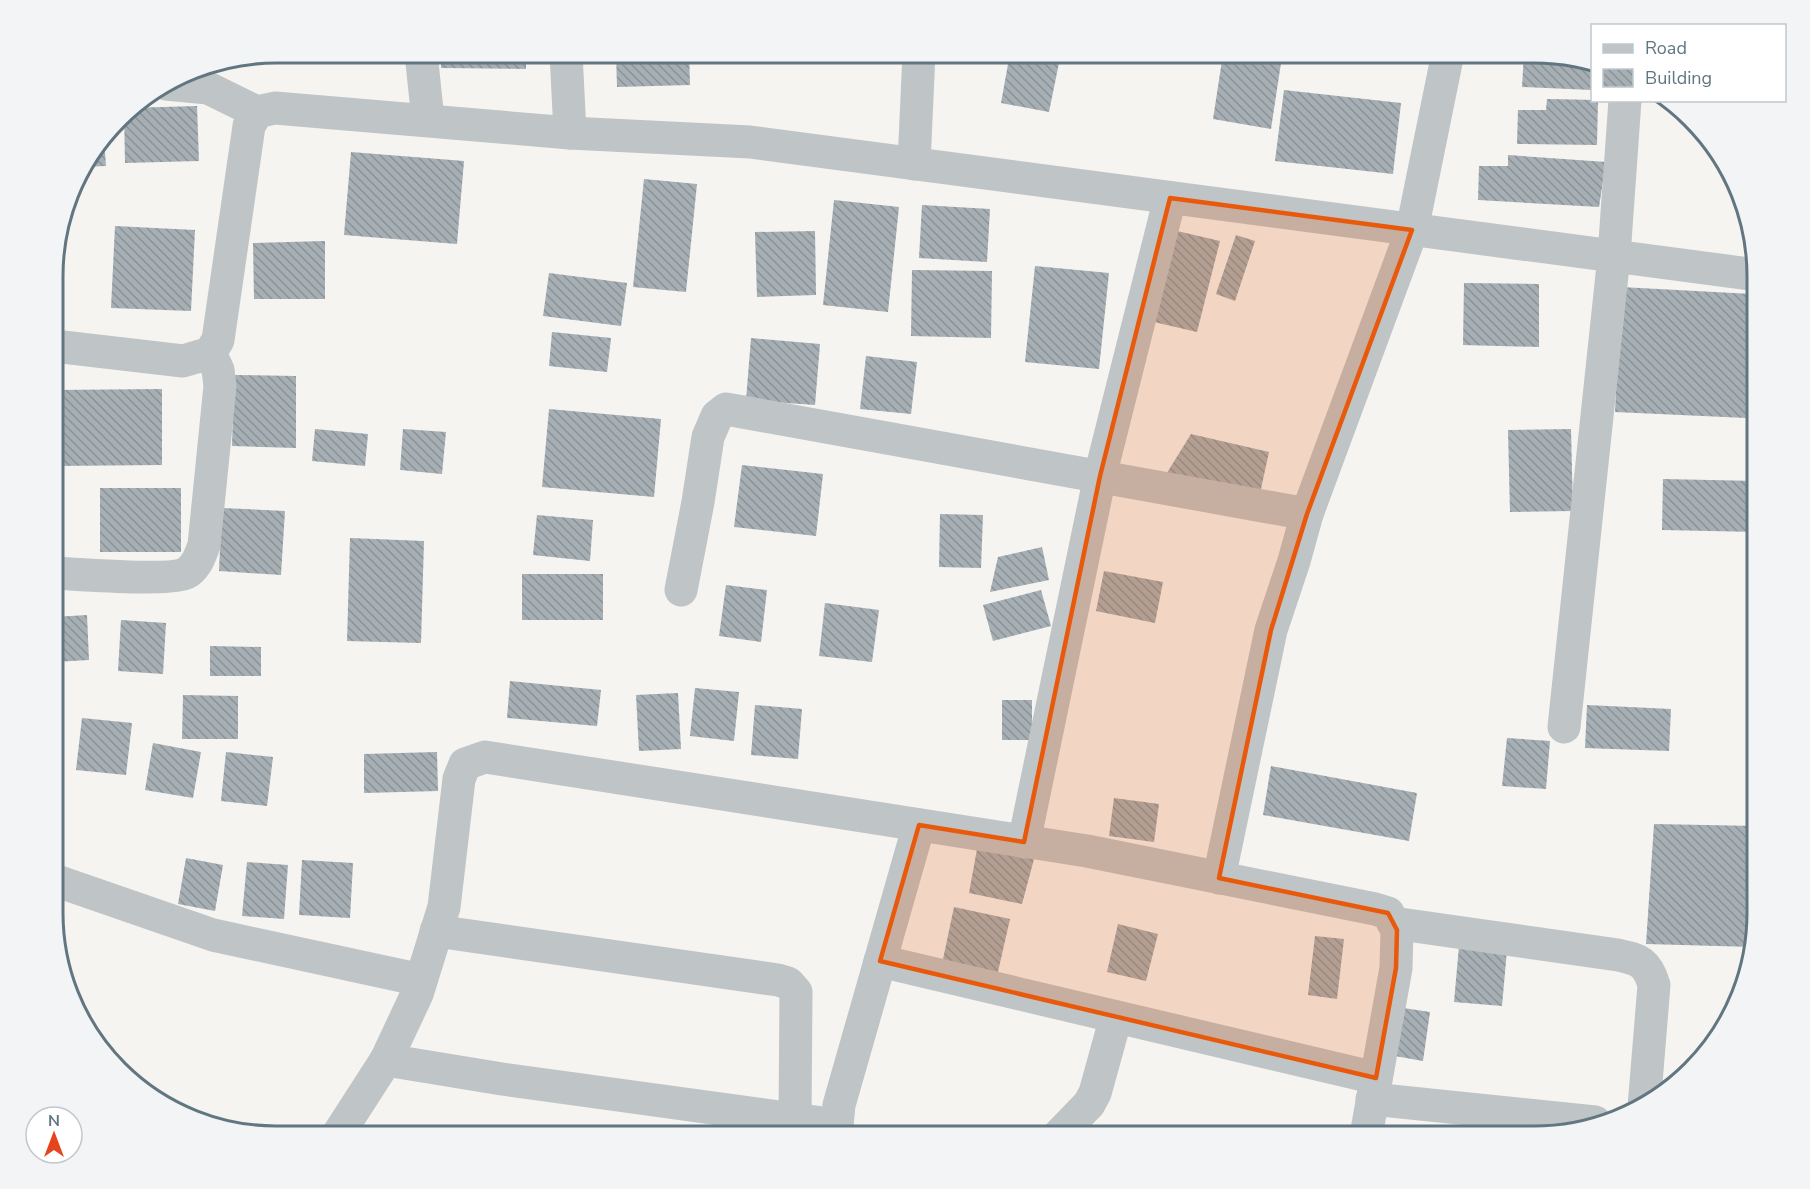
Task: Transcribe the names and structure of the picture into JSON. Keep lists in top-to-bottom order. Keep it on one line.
{"legend":["Road","Building"],"north":"top"}
